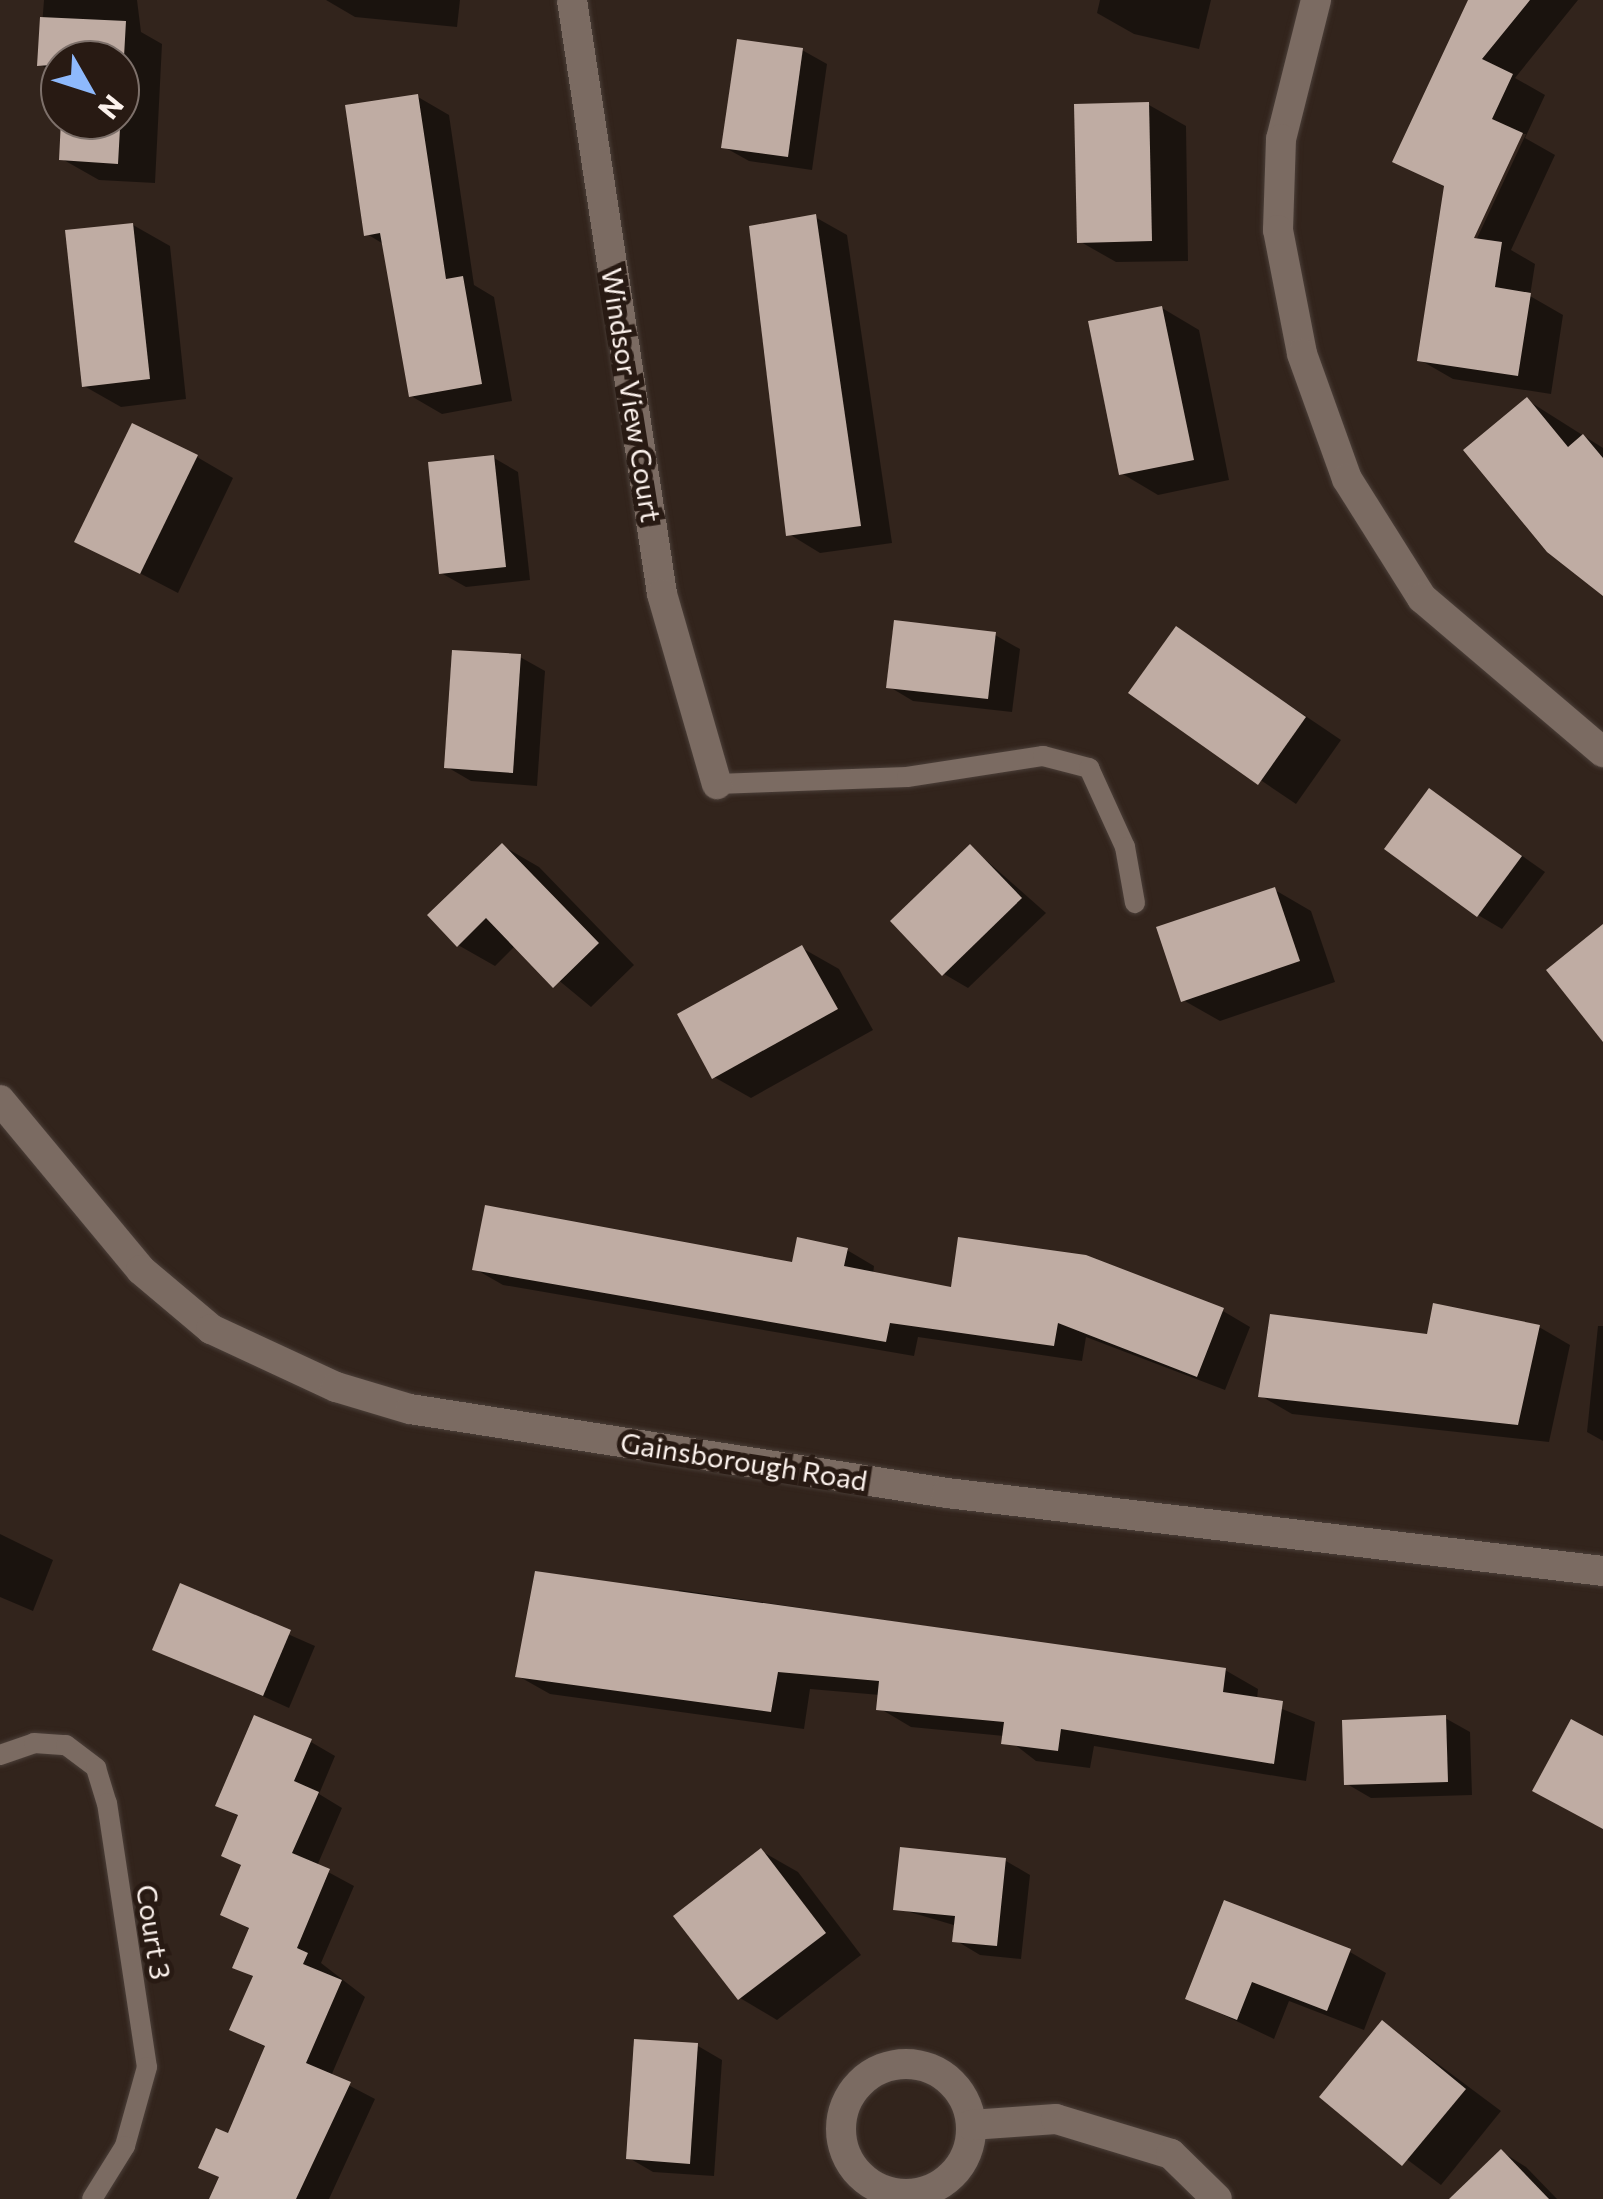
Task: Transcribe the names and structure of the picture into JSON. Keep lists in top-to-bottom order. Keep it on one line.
{"streets":{"street":["Windsor View Court","Gainsborough Road"],"lane":["Court 3"]},"north":"bottom right"}
